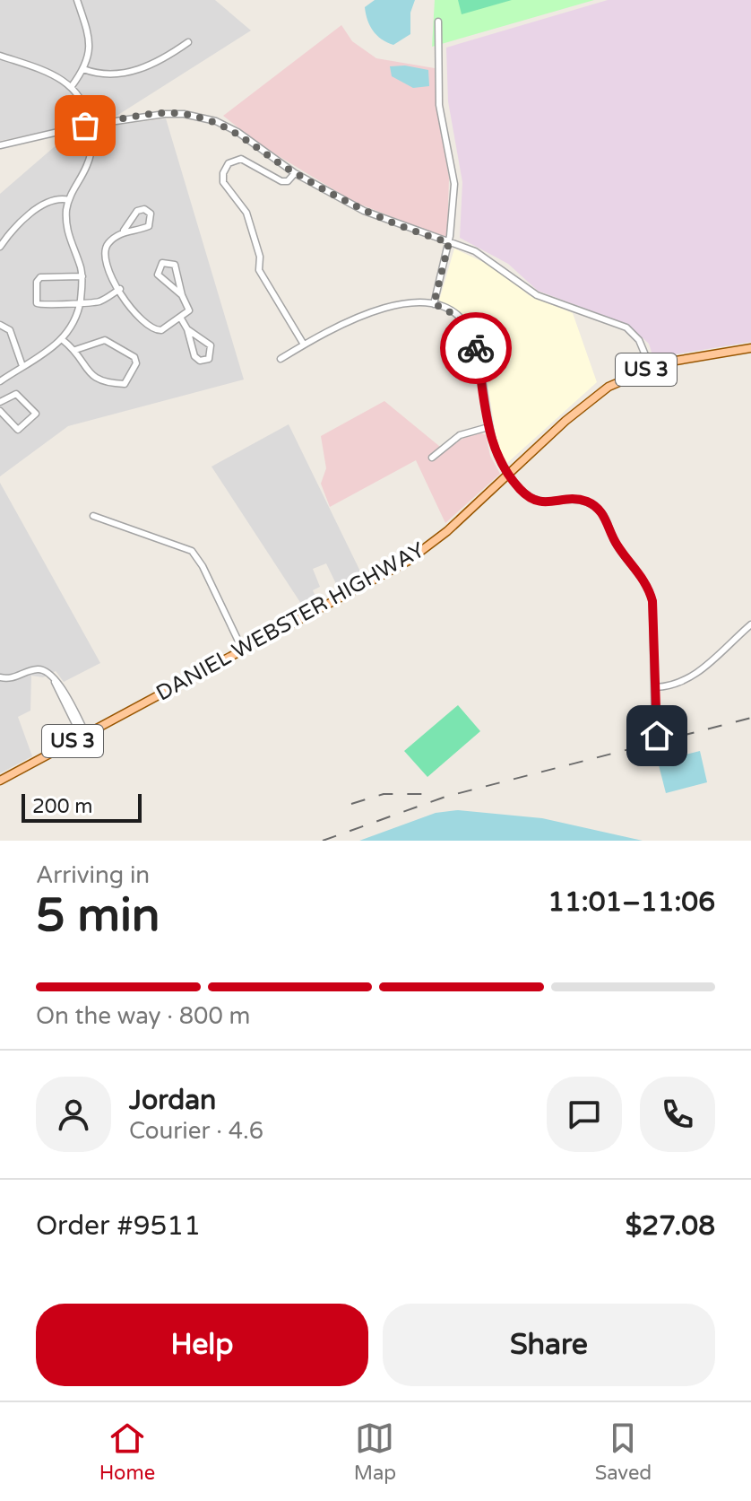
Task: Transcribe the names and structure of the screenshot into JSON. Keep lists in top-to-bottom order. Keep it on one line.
{"streets":{"main road":["US 3","DANIEL WEBSTER HIGHWAY"]},"scale_bar":"200 m","page":{"scale":"200 m","heading":["5 min","Arriving in","11:01–11:06"],"panel":["Jordan","Courier · 4.6","Order #9511","$27.08"],"bar":"On the way · 800 m","buttons":["Help","Share"],"tabs":["Home","Map","Saved"]}}
